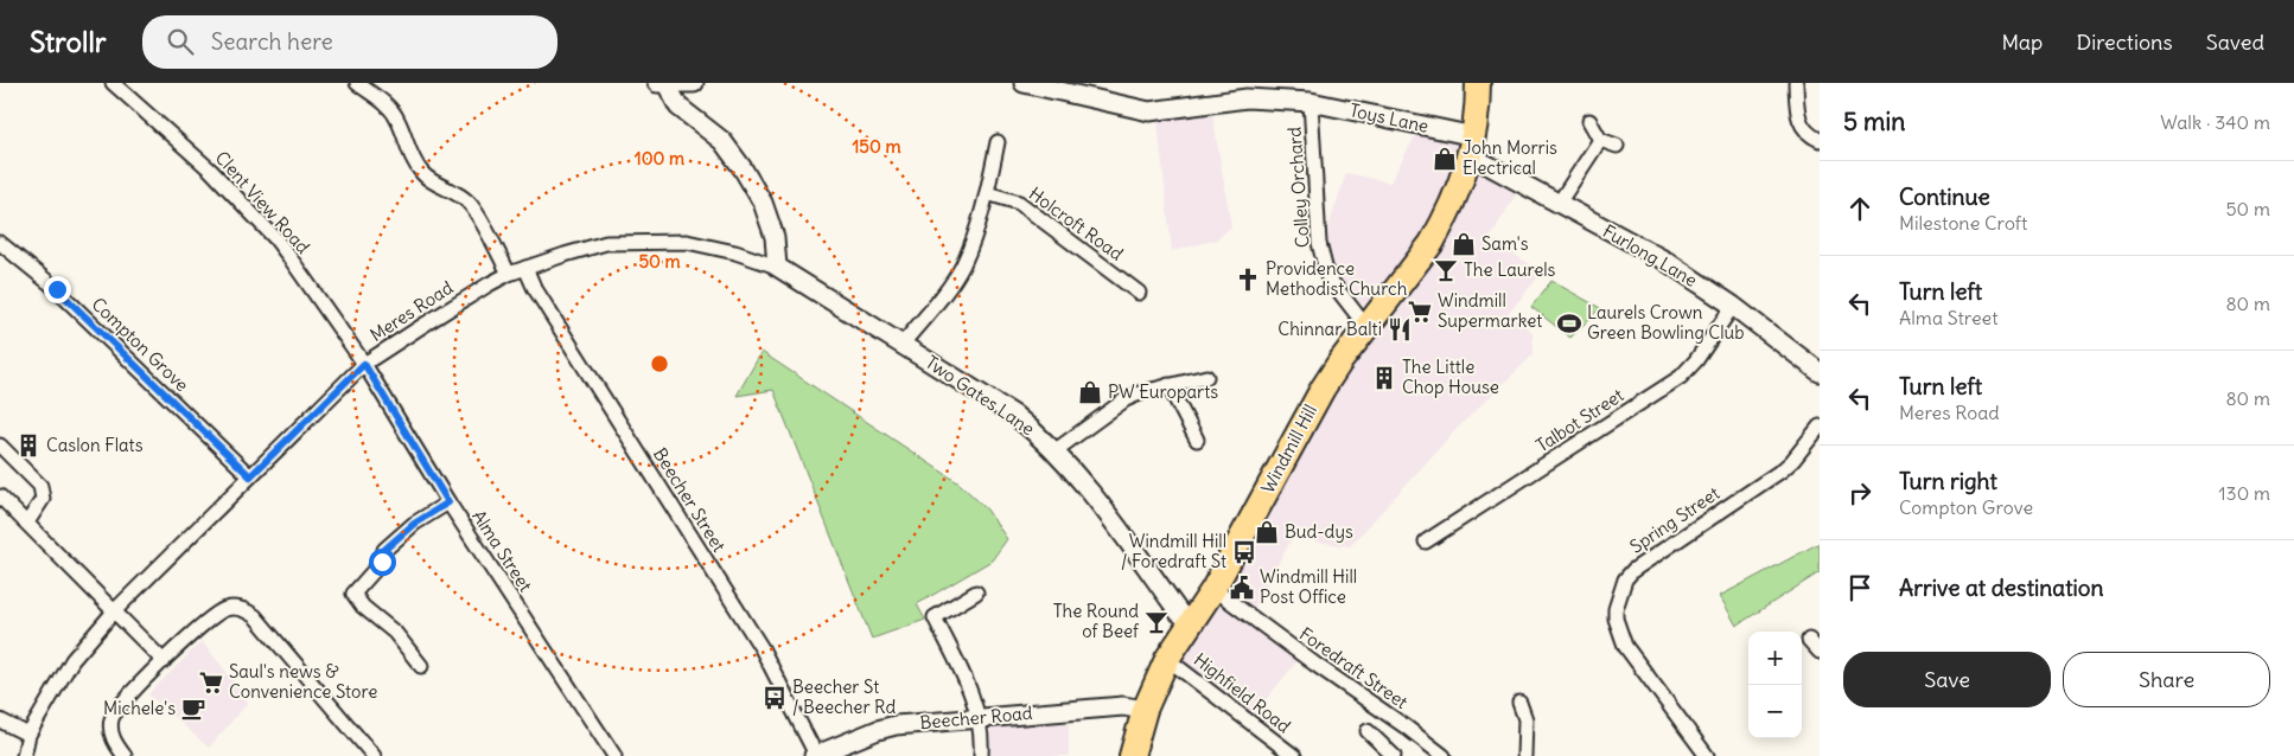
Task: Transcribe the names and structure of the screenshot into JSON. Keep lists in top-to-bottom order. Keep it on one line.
{"streets":{"highway":["Windmill Hill"],"street":["Toys Lane","Colley Orchard","Clent View Road","Holcroft Road","Furlong Lane","Meres Road","Compton Grove","Two Gates Lane","Talbot Street","Beecher Street","Spring Street","Alma Street","Foredraft Street","Highfield Road","Beecher Road"]},"crossings":[["Toys Lane","Colley Orchard"],["Toys Lane","Furlong Lane"],["Toys Lane","Windmill Hill"],["Colley Orchard","Windmill Hill"],["Clent View Road","Meres Road"],["Clent View Road","Alma Street"],["Furlong Lane","Talbot Street"],["Furlong Lane","Windmill Hill"],["Meres Road","Compton Grove"],["Meres Road","Two Gates Lane"],["Meres Road","Beecher Street"],["Meres Road","Alma Street"],["Two Gates Lane","Windmill Hill"],["Windmill Hill","Foredraft Street"],["Windmill Hill","Highfield Road"],["Windmill Hill","Beecher Road"],["Beecher Street","Beecher Road"]],"places":{"shop":["John Morris Electrical","Sam's","PW Europarts","Bud-dys"],"bar":["The Laurels","The Round of Beef"],"church":["Providence Methodist Church"],"supermarket":["Windmill Supermarket","Saul's news & Convenience Store"],"sports":["Laurels Crown Green Bowling Club"],"restaurant":["Chinnar Balti"],"building":["The Little Chop House","Caslon Flats"],"bus stop":["Windmill Hill / Foredraft St","Beecher St / Beecher Rd"],"public building":["Windmill Hill Post Office"],"cafe":["Michele's"]},"page":{"header":"Strollr","search":"Search here","nav":["Map","Directions","Saved"],"heading":["5 min","Walk · 340 m"],"list":[["Continue","Milestone Croft","50 m"],["Turn left","Alma Street","80 m"],["Turn left","Meres Road","80 m"],["Turn right","Compton Grove","130 m"],"Arrive at destination"],"map_buttons":["+","−"],"buttons":["Save","Share"]},"rings":["150 m","100 m","50 m"]}
